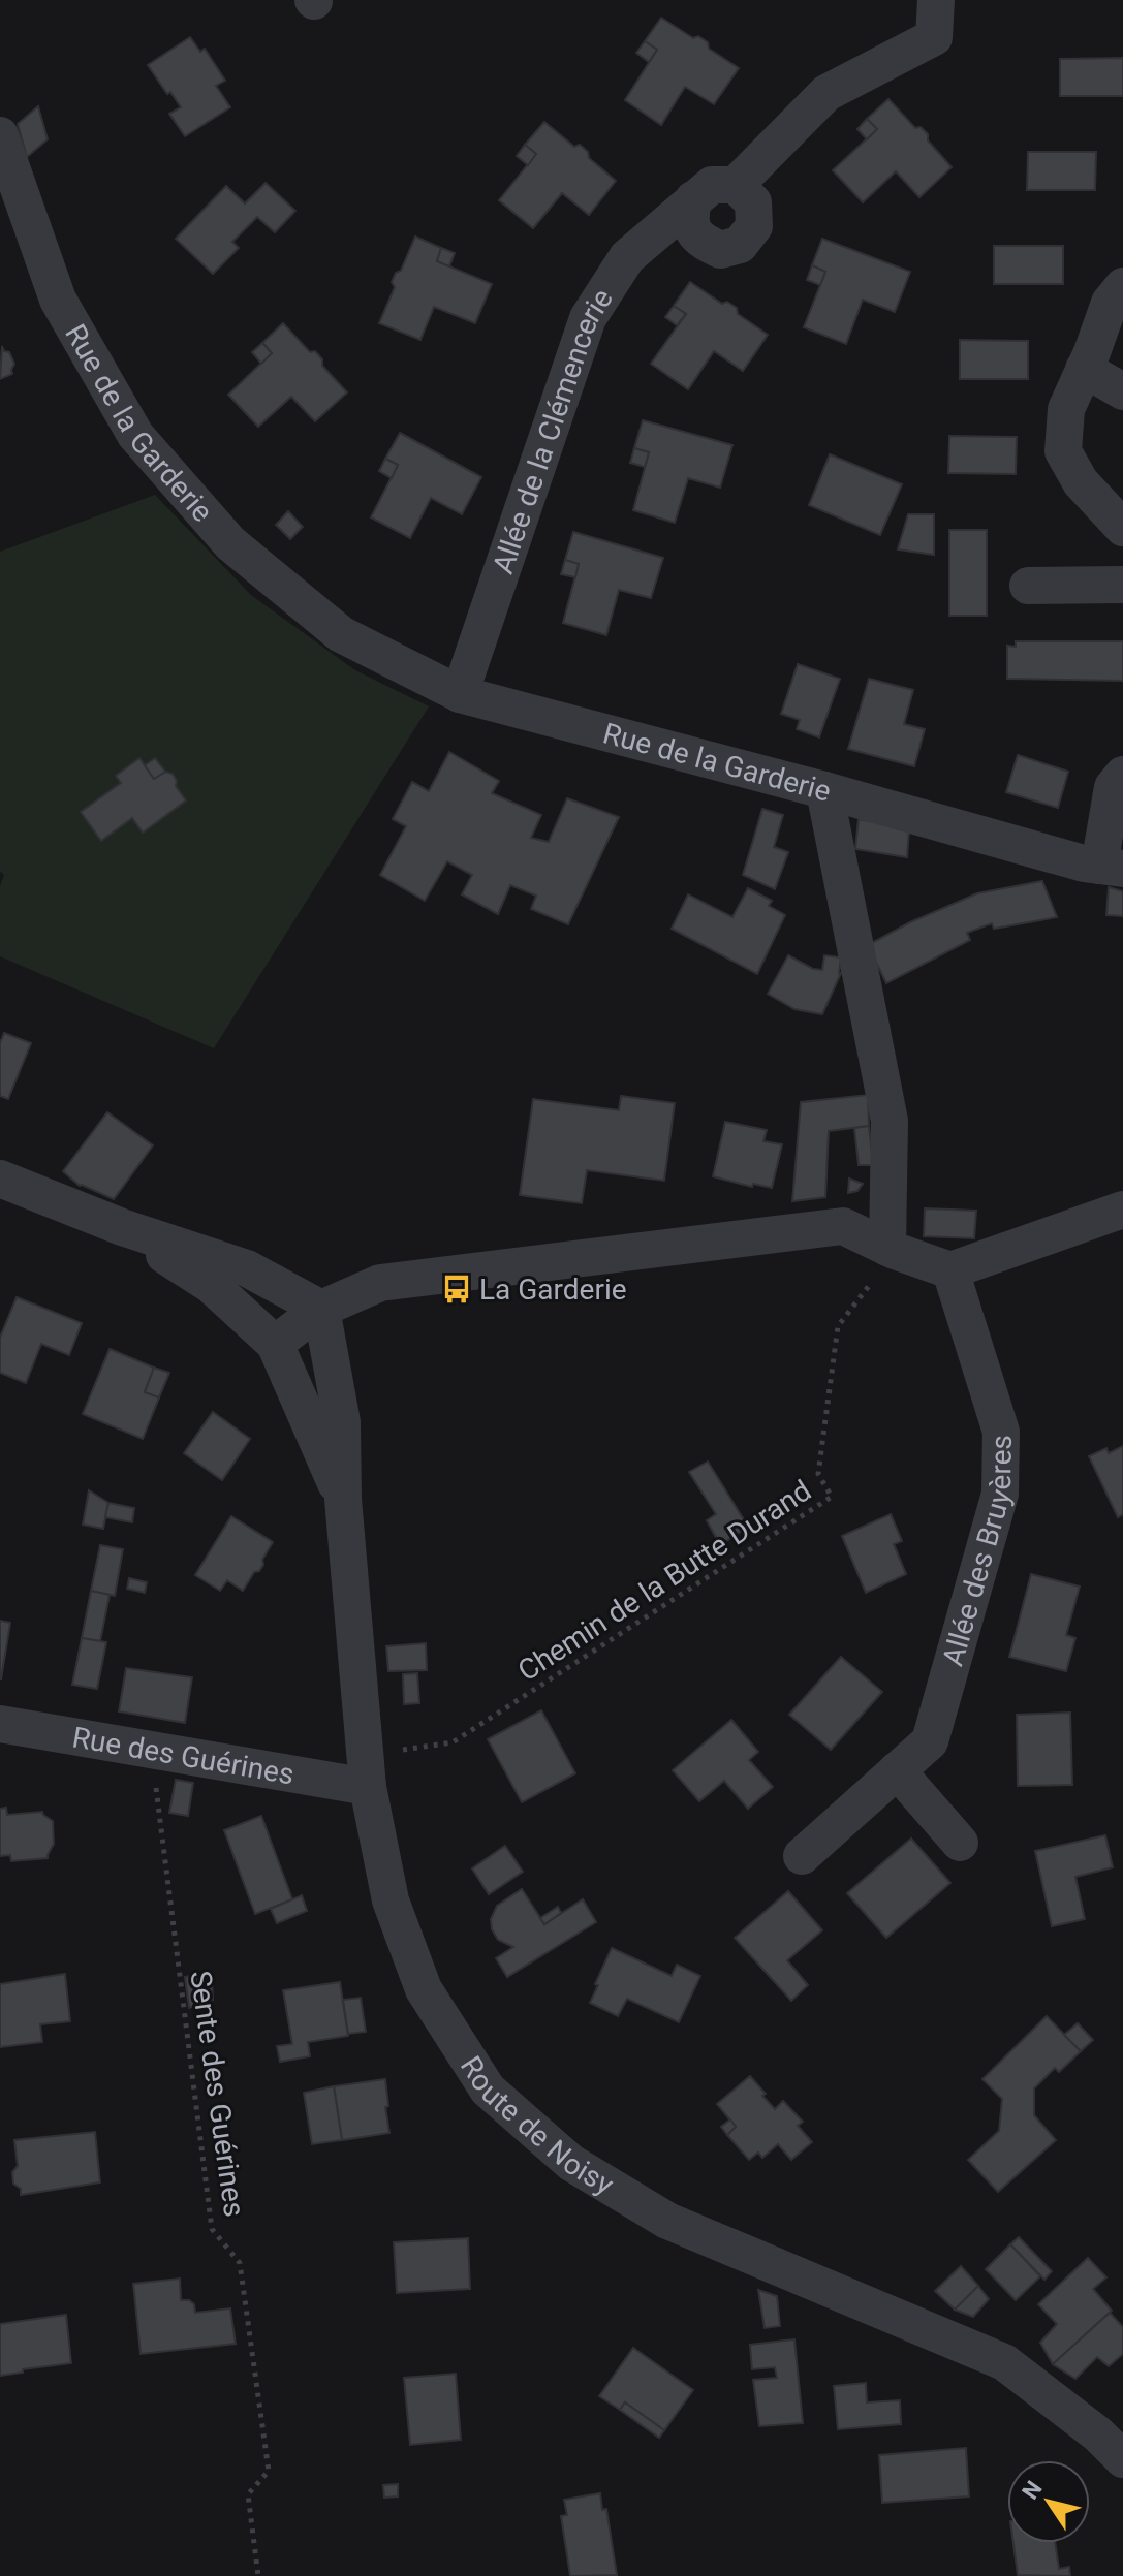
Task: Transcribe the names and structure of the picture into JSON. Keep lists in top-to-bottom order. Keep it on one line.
{"streets":{"street":["Rue de la Garderie","Allée de la Clémencerie","Allée des Bruyères","Rue des Guérines","Route de Noisy"],"path":["Chemin de la Butte Durand","Sente des Guérines"]},"crossings":[["Rue de la Garderie","Allée de la Clémencerie"],["Rue de la Garderie","Chemin de la Butte Durand"],["Chemin de la Butte Durand","Rue des Guérines"],["Chemin de la Butte Durand","Route de Noisy"],["Rue des Guérines","Sente des Guérines"],["Rue des Guérines","Route de Noisy"]],"places":{"bus stop":["La Garderie"]},"north":"top left"}
